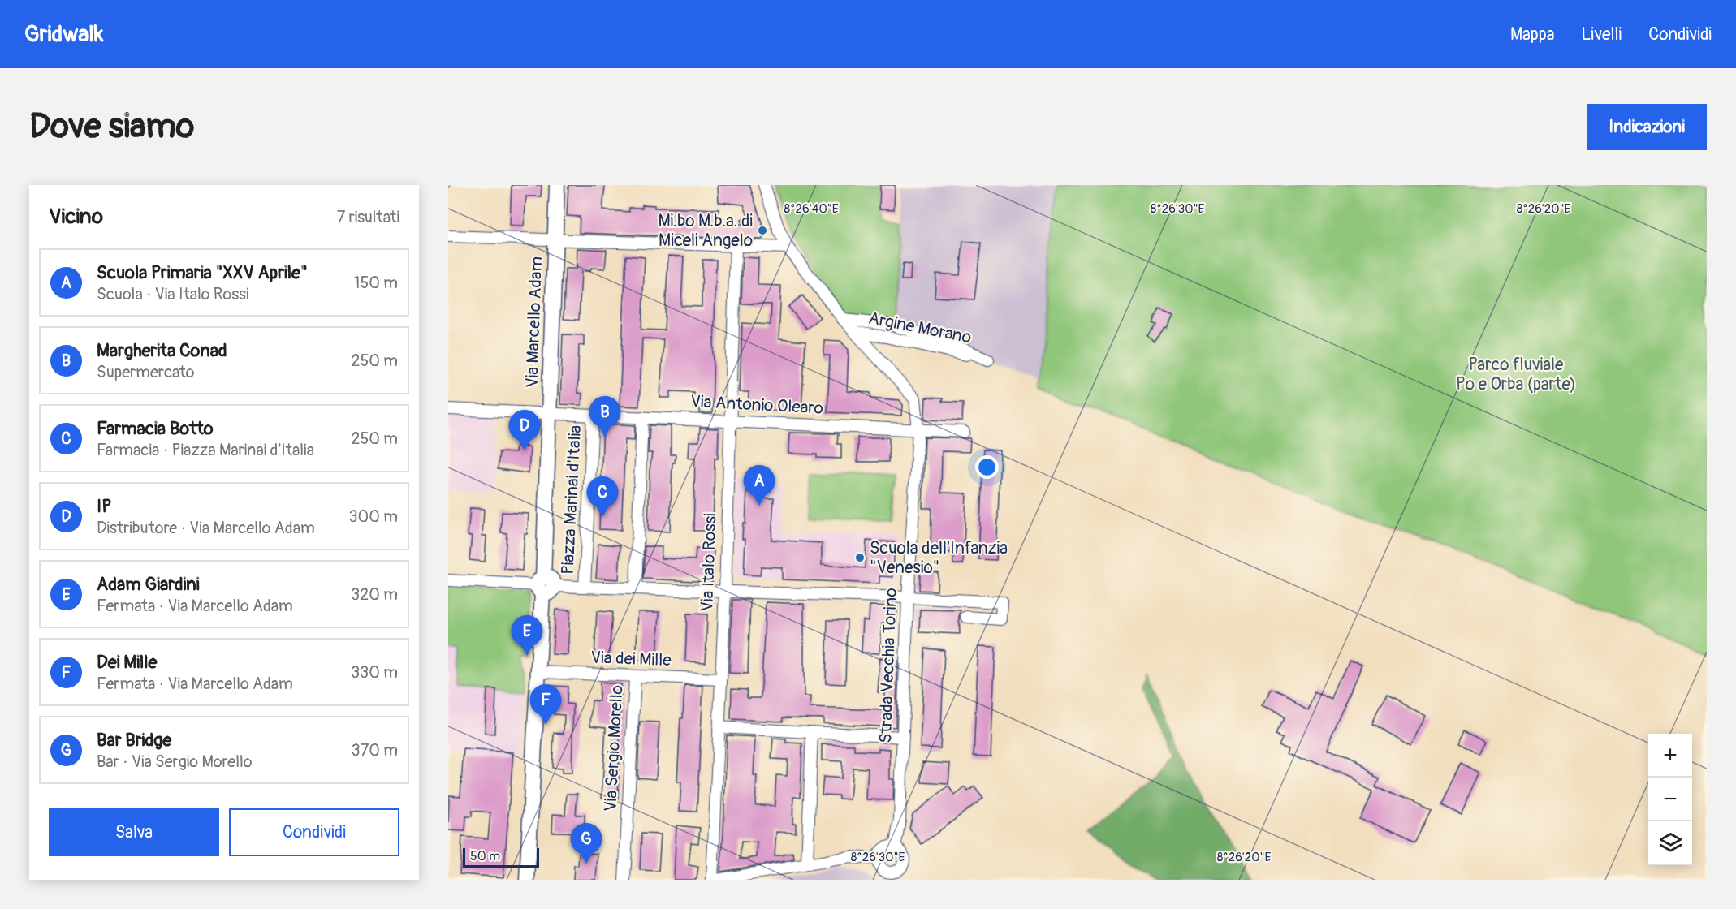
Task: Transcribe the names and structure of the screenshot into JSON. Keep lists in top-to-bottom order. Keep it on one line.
{"streets":{"main road":["Via Marcello Adam"],"street":["Argine Morano","Via Antonio Olearo","Piazza Marinai d'Italia","Via Italo Rossi","Via dei Mille","Strada Vecchia Torino","Via Sergio Morello"]},"crossings":[["Via Marcello Adam","Via Antonio Olearo"],["Via Marcello Adam","Via dei Mille"],["Argine Morano","Strada Vecchia Torino"],["Via Antonio Olearo","Piazza Marinai d'Italia"],["Via Antonio Olearo","Via Italo Rossi"],["Via Antonio Olearo","Strada Vecchia Torino"],["Via Italo Rossi","Via dei Mille"],["Via dei Mille","Via Sergio Morello"]],"parks":["Parco fluviale Po e Orba (parte)"],"places":["Mi.bo M.b.a. di Miceli Angelo","Scuola dell'Infanzia \"Venesio\""],"scale_bar":"50 m","page":{"header":"Gridwalk","nav":["Mappa","Livelli","Condividi"],"buttons":["Indicazioni",["Salva","Condividi"]],"title":"Dove siamo","heading":["Vicino","7 risultati"],"list":[{"mark":"A","name":"Scuola Primaria \"XXV Aprile\"","note":"Scuola · Via Italo Rossi","value":"150 m"},{"mark":"B","name":"Margherita Conad","note":"Supermercato","value":"250 m"},{"mark":"C","name":"Farmacia Botto","note":"Farmacia · Piazza Marinai d'Italia","value":"250 m"},{"mark":"D","name":"IP","note":"Distributore · Via Marcello Adam","value":"300 m"},{"mark":"E","name":"Adam Giardini","note":"Fermata · Via Marcello Adam","value":"320 m"},{"mark":"F","name":"Dei Mille","note":"Fermata · Via Marcello Adam","value":"330 m"},{"mark":"G","name":"Bar Bridge","note":"Bar · Via Sergio Morello","value":"370 m"}],"pins":["B","D","A","C","E","F","G"],"map_buttons":["+","−"],"scale":"50 m"},"coordinates":["8°26'40\"E","8°26'30\"E","8°26'20\"E"]}
